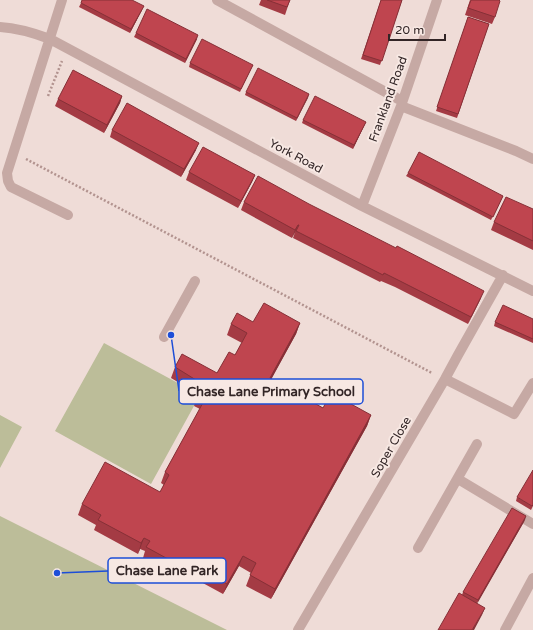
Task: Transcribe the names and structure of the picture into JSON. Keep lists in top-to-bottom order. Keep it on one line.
{"streets":{"street":["Frankland Road","York Road","Soper Close"]},"crossings":[["Frankland Road","York Road"],["York Road","Soper Close"]],"places":["Chase Lane Primary School","Chase Lane Park"],"scale_bar":"20 m"}
